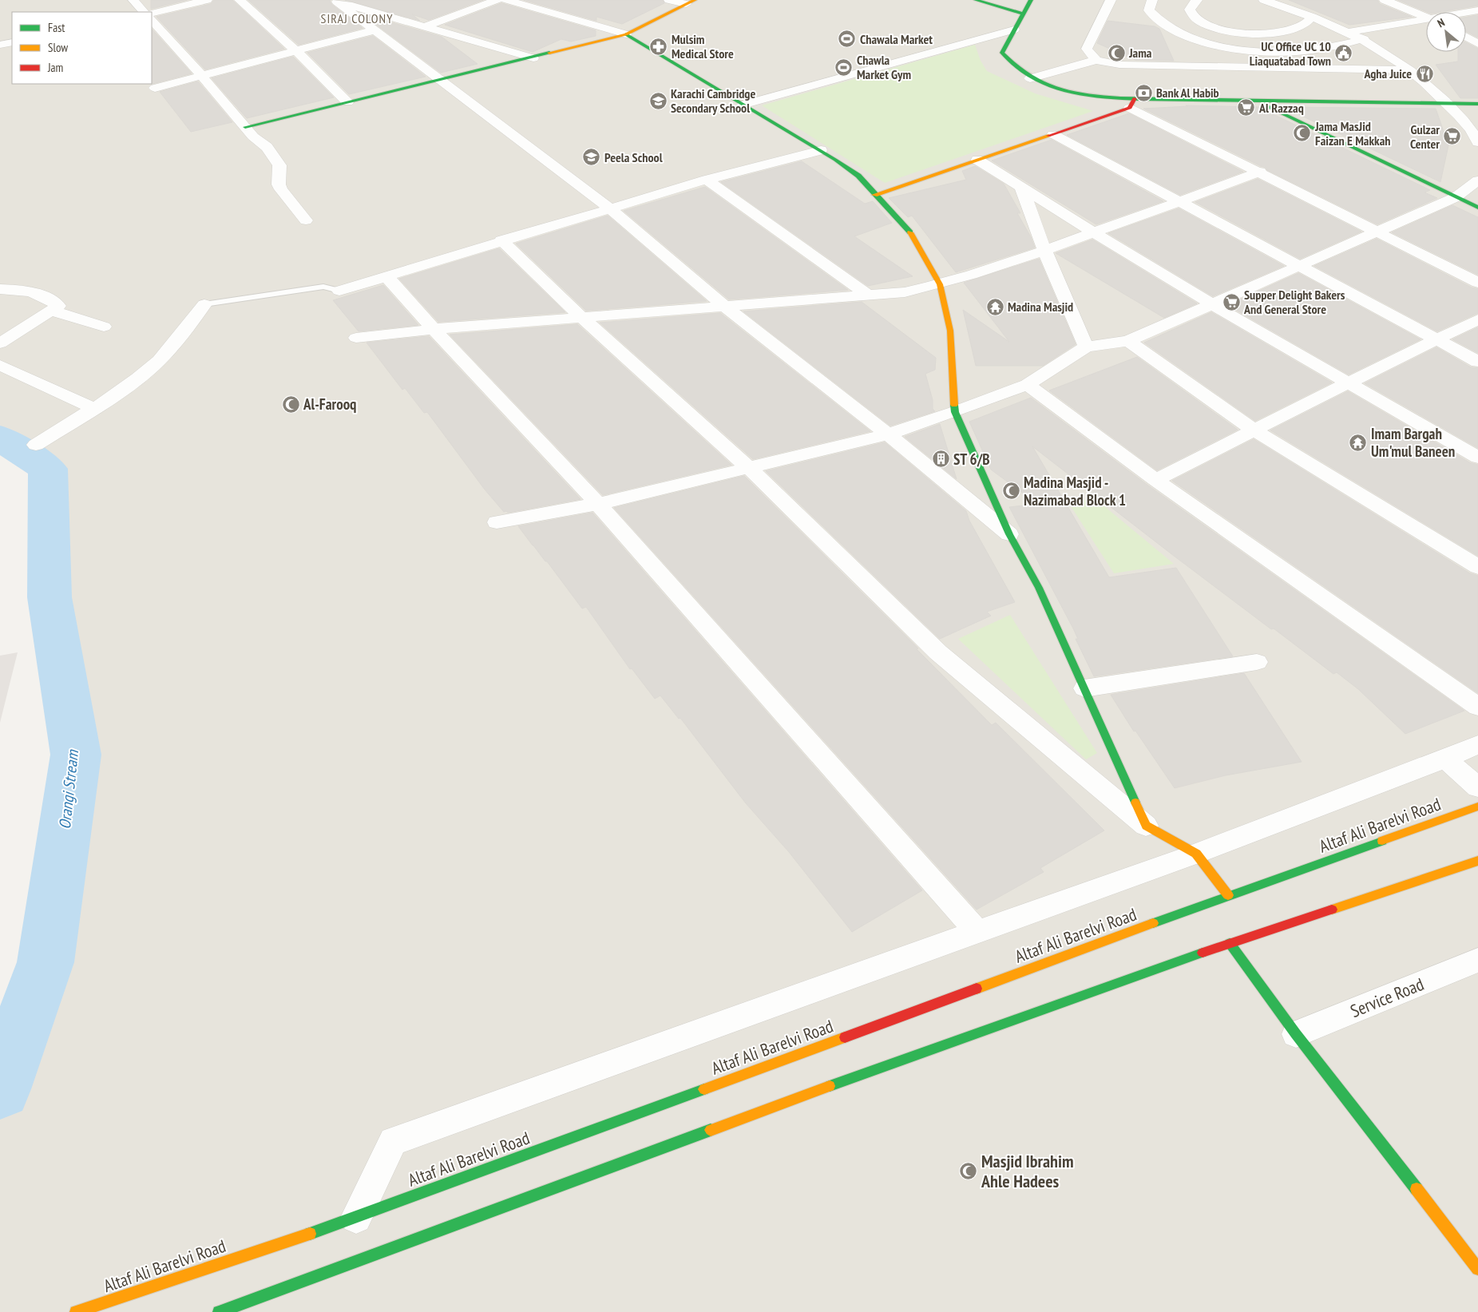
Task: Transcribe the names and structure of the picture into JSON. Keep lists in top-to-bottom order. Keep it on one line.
{"streets":{"street":["Altaf Ali Barelvi Road","Service Road"]},"districts":["SIRAJ COLONY"],"water":["Orangi Stream"],"places":{"sports":["Chawala Market","Chawla Market Gym"],"pharmacy":["Mulsim Medical Store"],"mosque":["Jama","Jama MasJid Faizan E Makkah","Al-Farooq","Madina Masjid - Nazimabad Block 1","Masjid Ibrahim Ahle Hadees"],"public building":["UC Office UC 10 Liaquatabad Town"],"restaurant":["Agha Juice"],"bank":["Bank Al Habib"],"school or university":["Karachi Cambridge Secondary School","Peela School"],"supermarket":["Al Razzaq","Gulzar Center","Supper Delight Bakers And General Store"],"temple":["Madina Masjid","Imam Bargah Um'mul Baneen"],"building":["ST 6/B"]},"legend":["Fast","Slow","Jam"],"north":"top left"}
